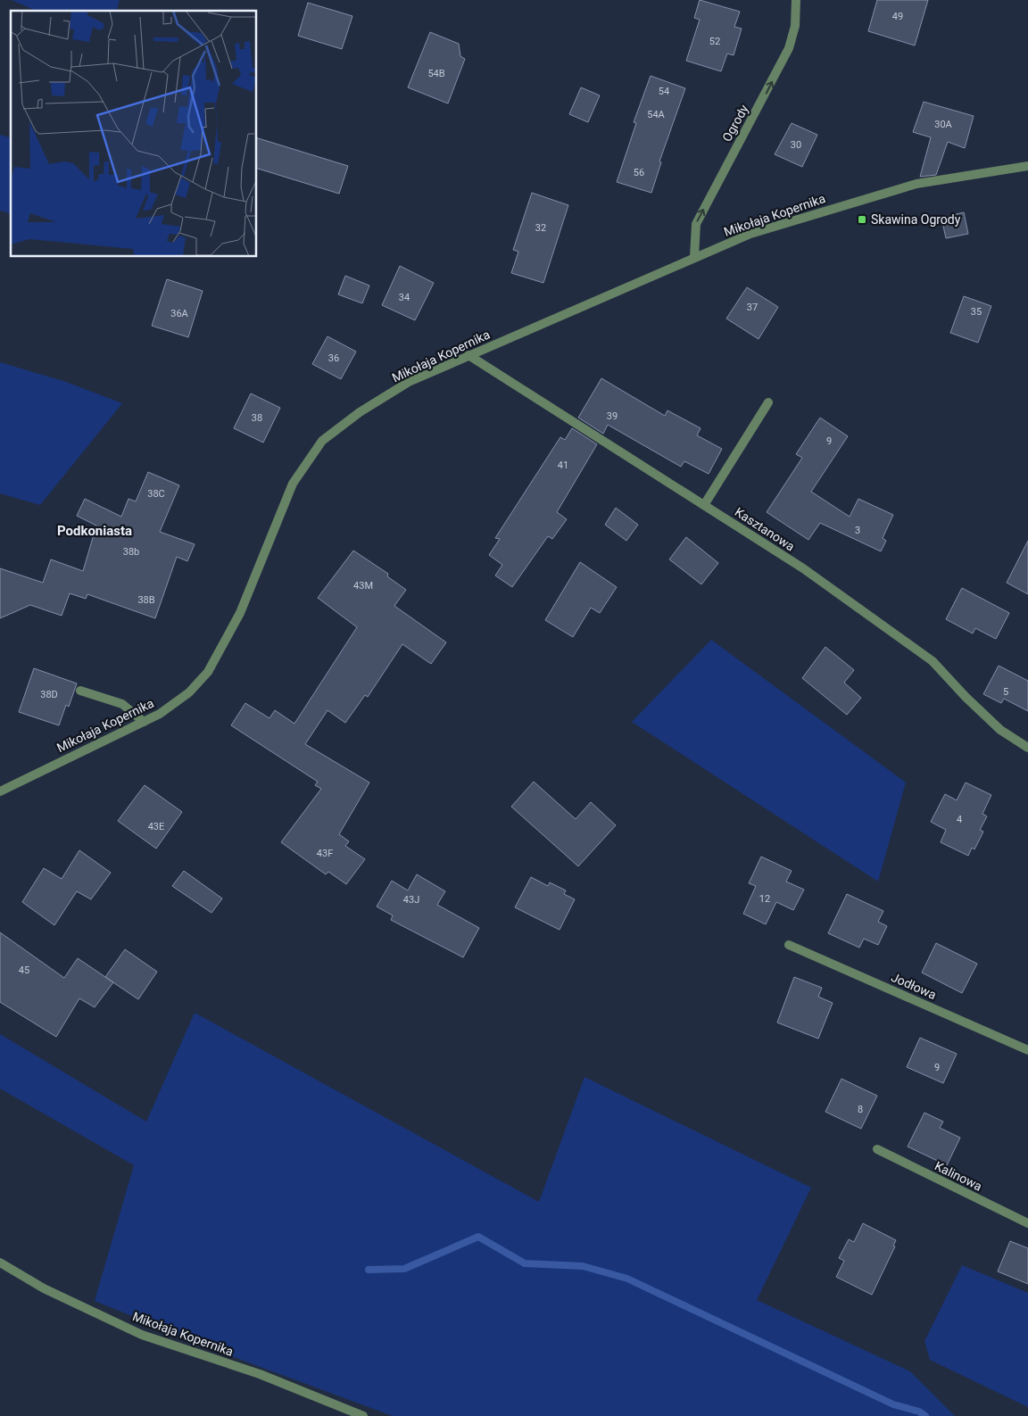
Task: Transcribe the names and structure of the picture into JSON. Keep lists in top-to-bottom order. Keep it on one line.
{"streets":{"street":["Ogrody","Mikołaja Kopernika","Kasztanowa","Jodłowa","Kalinowa"]},"crossings":[["Ogrody","Mikołaja Kopernika"],["Mikołaja Kopernika","Kasztanowa"]],"one_way":["Ogrody"],"districts":["Podkoniasta"],"places":{"transit":["Skawina Ogrody"]},"house_numbers":["49","52","54B","54","54A","30A","30","56","32","34","37","35","36A","36","39","38","9","41","38C","3","38b","43M","38B","5","38D","4","43E","43F","12","43J","45","9","8"]}
